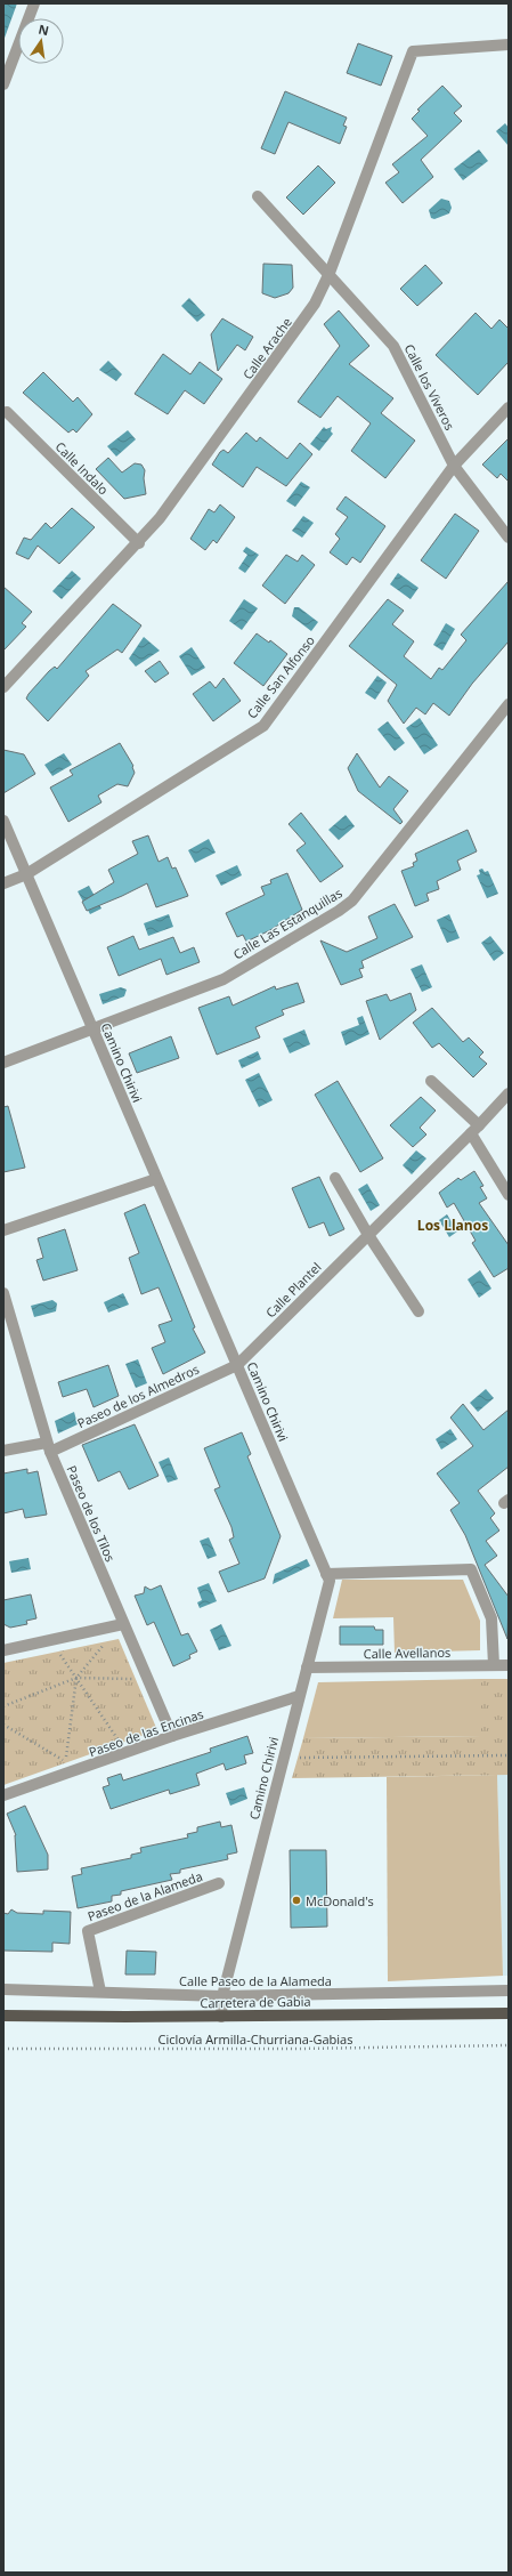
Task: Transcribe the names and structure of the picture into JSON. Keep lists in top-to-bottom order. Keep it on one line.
{"streets":{"main road":["Carretera de Gabia"],"street":["Calle Arache","Calle los Viveros","Calle Indalo","Calle San Alfonso","Calle Las Estanquillas","Camino Chirivi","Calle Plantel","Paseo de los Almedros","Paseo de los Tilos","Calle Avellanos","Paseo de las Encinas","Paseo de la Alameda","Calle Paseo de la Alameda"],"path":["Ciclovía Armilla-Churriana-Gabias"]},"crossings":[["Calle Arache","Calle los Viveros"],["Calle Arache","Calle Indalo"],["Calle los Viveros","Calle San Alfonso"],["Calle San Alfonso","Camino Chirivi"],["Calle Las Estanquillas","Camino Chirivi"],["Camino Chirivi","Calle Plantel"],["Camino Chirivi","Paseo de los Almedros"],["Camino Chirivi","Calle Avellanos"],["Camino Chirivi","Paseo de las Encinas"],["Camino Chirivi","Calle Paseo de la Alameda"],["Camino Chirivi","Carretera de Gabia"],["Calle Plantel","Paseo de los Almedros"],["Paseo de los Almedros","Paseo de los Tilos"],["Paseo de los Tilos","Paseo de las Encinas"],["Paseo de la Alameda","Calle Paseo de la Alameda"]],"districts":["Los Llanos"],"places":["McDonald's"],"north":"top"}
